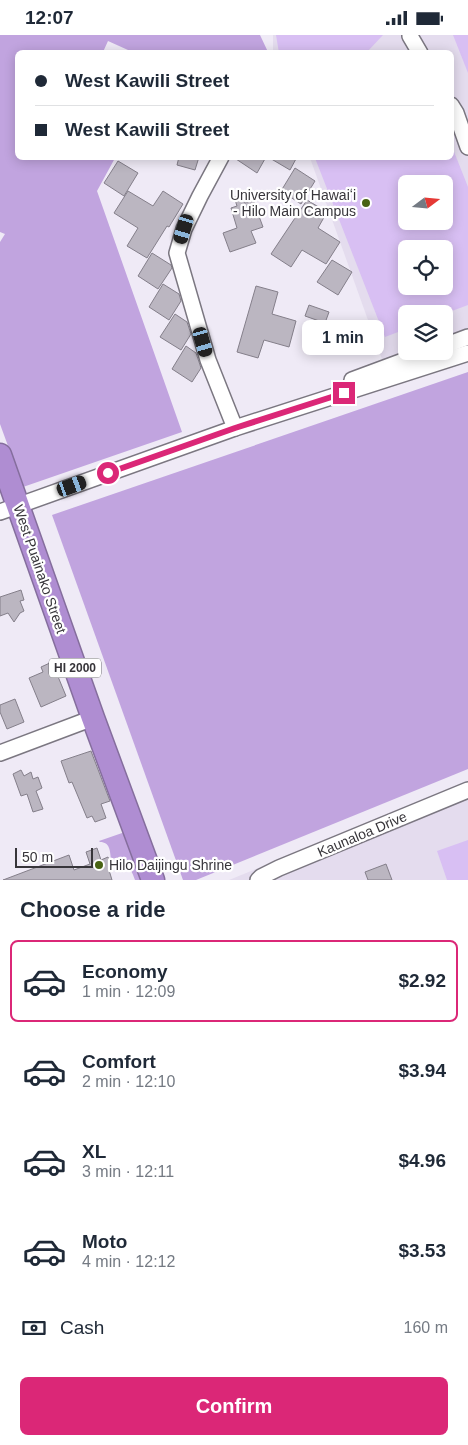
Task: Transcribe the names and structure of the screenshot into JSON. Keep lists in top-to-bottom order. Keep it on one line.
{"streets":{"highway":["West Puainako Street","HI 2000"],"street":["Kaunaloa Drive"]},"places":["University of Hawaiʻi - Hilo Main Campus","Hilo Daijingu Shrine"],"scale_bar":"50 m","north":"right","page":{"status":"12:07","banner":["West Kawili Street","West Kawili Street"],"bubble":"1 min","scale":"50 m","heading":"Choose a ride","list":[{"name":"Economy","note":"1 min · 12:09","value":"$2.92"},{"name":"Comfort","note":"2 min · 12:10","value":"$3.94"},{"name":"XL","note":"3 min · 12:11","value":"$4.96"},{"name":"Moto","note":"4 min · 12:12","value":"$3.53"}],"pay":["Cash","160 m"],"buttons":"Confirm"}}
